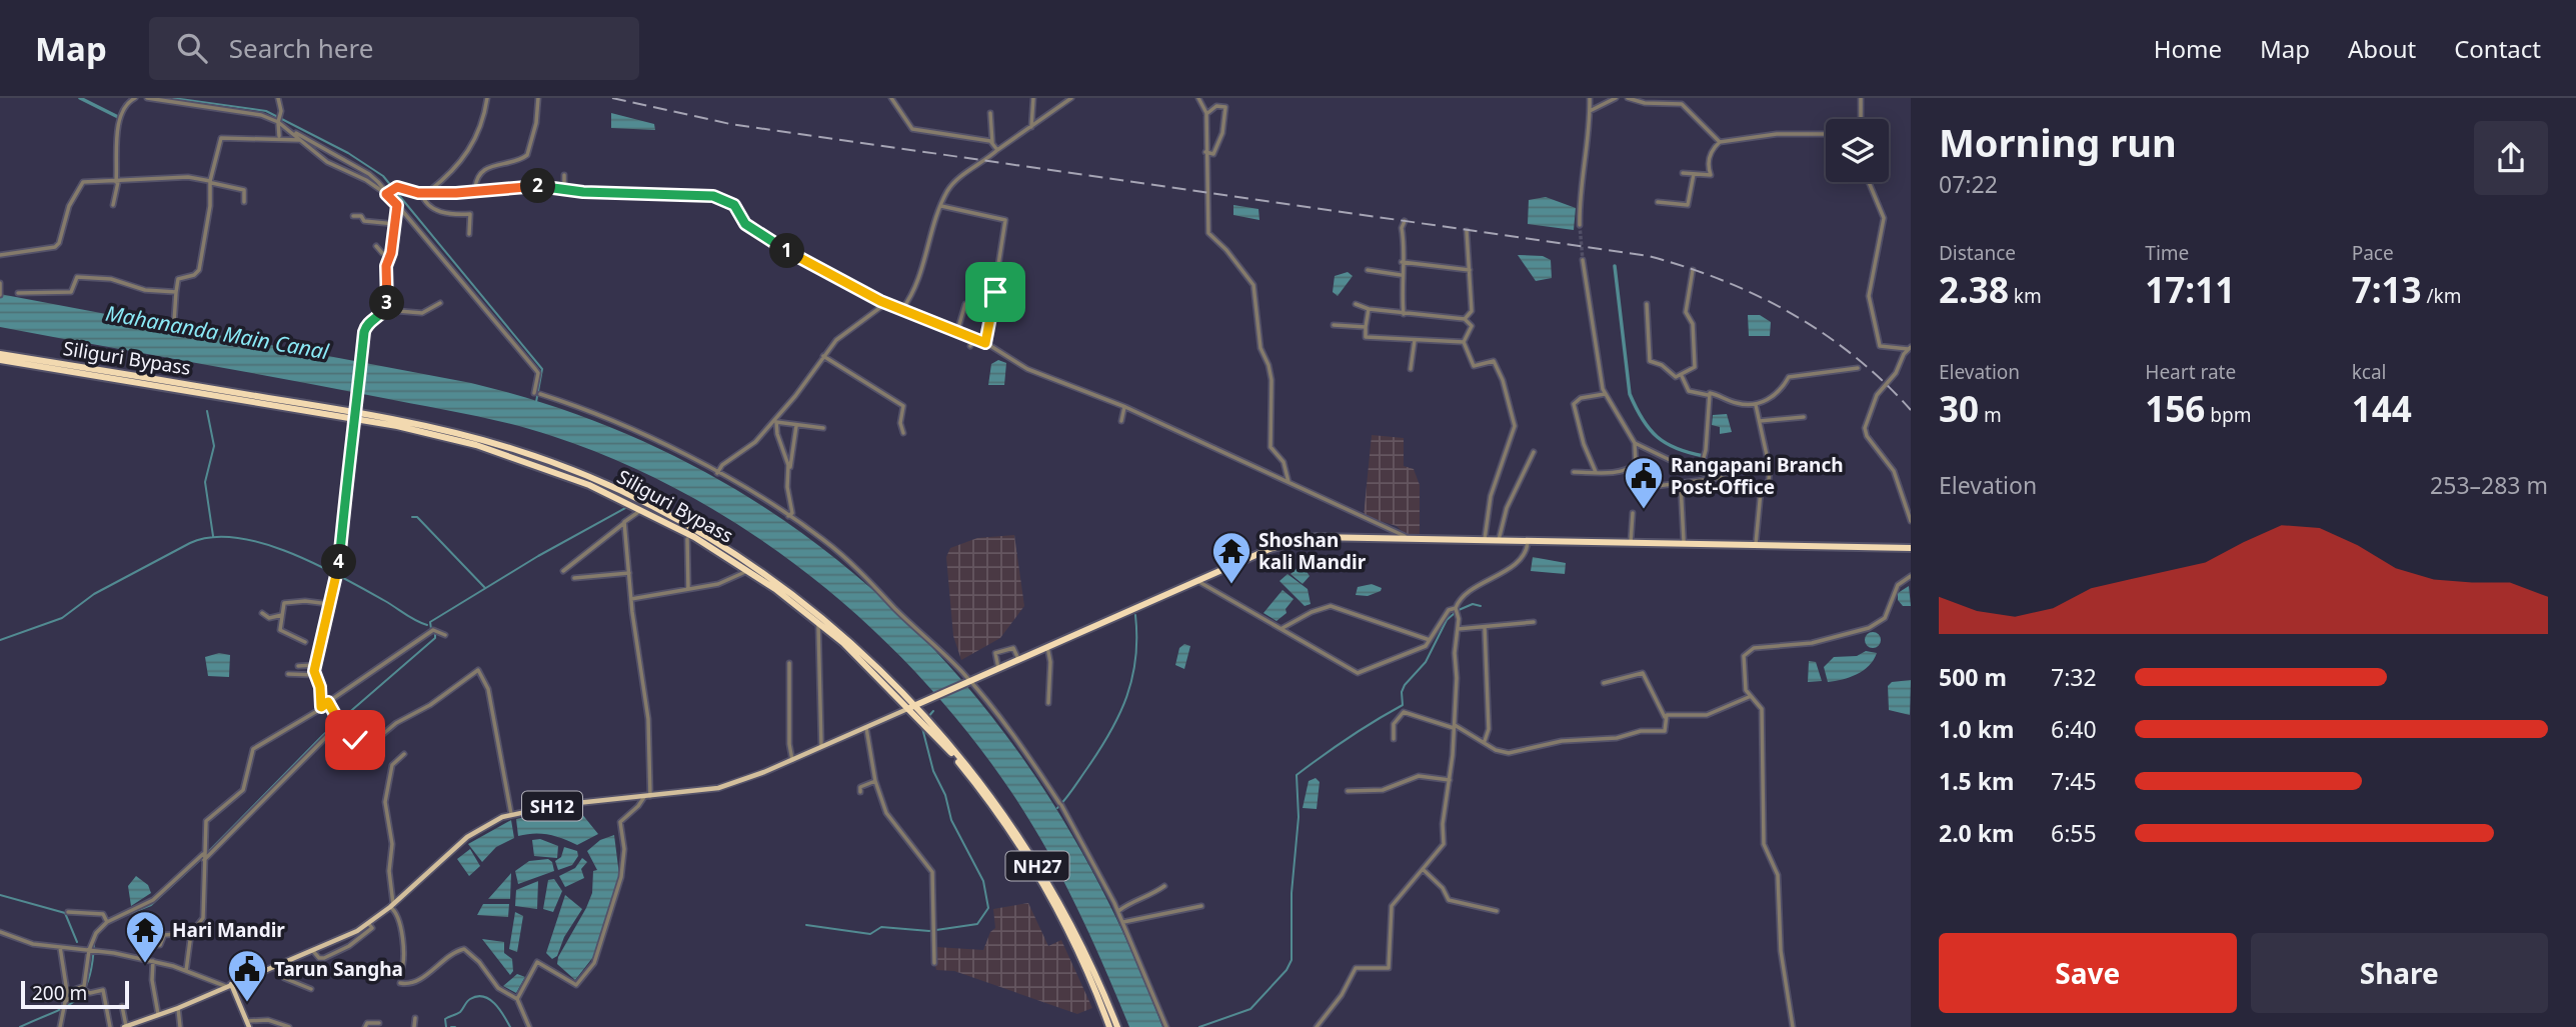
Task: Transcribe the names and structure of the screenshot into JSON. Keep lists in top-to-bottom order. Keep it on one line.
{"streets":{"highway":["Siliguri Bypass","NH27"],"main road":["SH12"]},"crossings":[["Siliguri Bypass","SH12"],["Siliguri Bypass","NH27"],["SH12","NH27"]],"water":["Mahananda Main Canal"],"places":{"public building":["Rangapani Branch Post-Office","Tarun Sangha"],"temple":["Shoshan kali Mandir","Hari Mandir"]},"scale_bar":"200 m","page":{"header":"Map","search":"Search here","nav":["Home","Map","About","Contact"],"heading":["Morning run","07:22"],"pins":["2","1","3","4"],"stats":[["Distance","2.38 km"],["Time","17:11"],["Pace","7:13 /km"],["Elevation","30 m"],["Heart rate","156 bpm"],["kcal","144"]],"chart":["Elevation","253–283 m"],"list":[{"name":"500 m","note":"7:32"},{"name":"1.0 km","note":"6:40"},{"name":"1.5 km","note":"7:45"},{"name":"2.0 km","note":"6:55"}],"buttons":["Save","Share"],"scale":"200 m"}}
